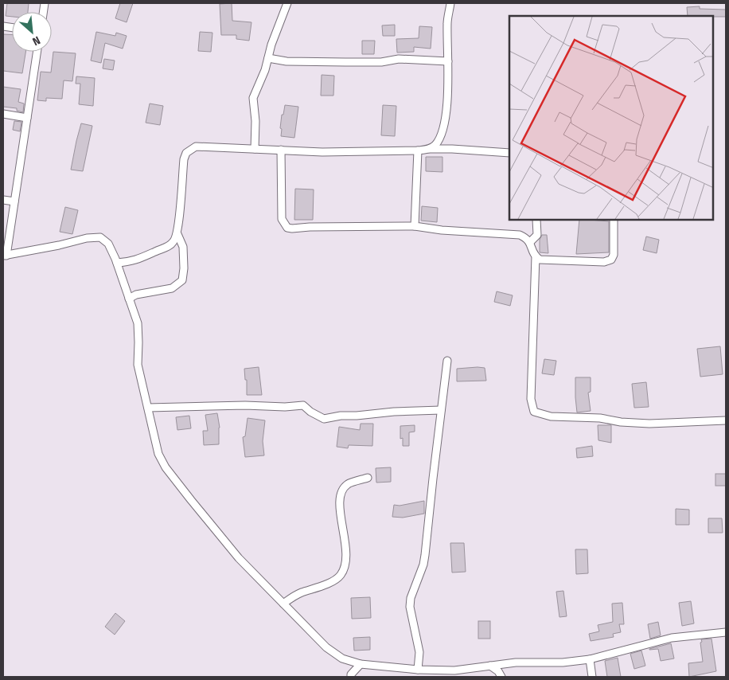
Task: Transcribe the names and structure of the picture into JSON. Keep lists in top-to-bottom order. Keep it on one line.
{"north":"bottom right"}
